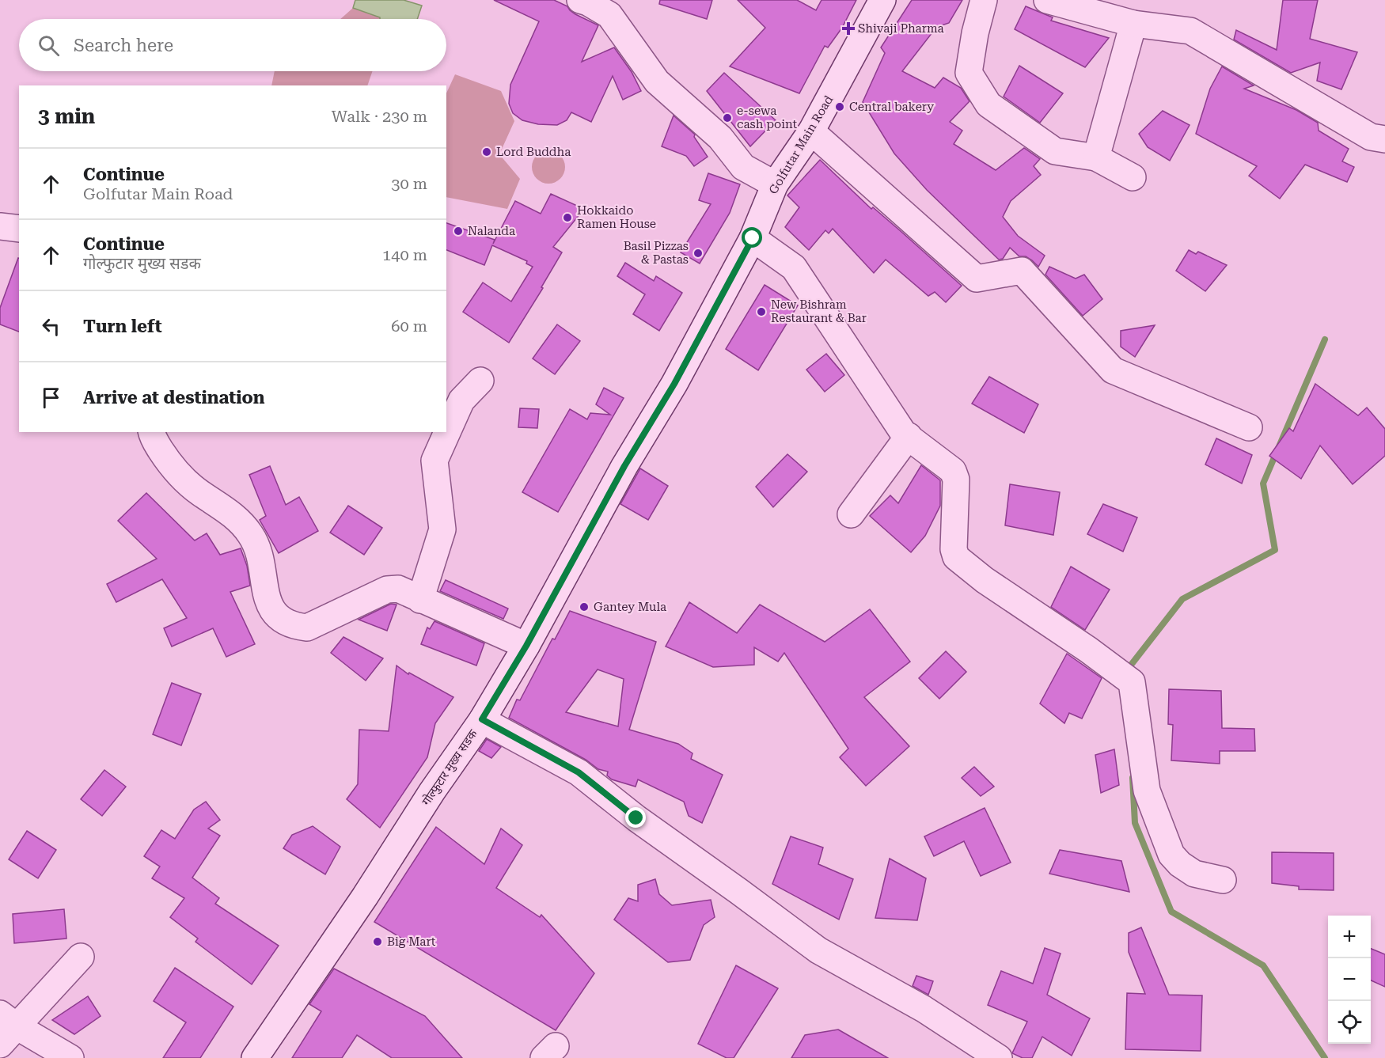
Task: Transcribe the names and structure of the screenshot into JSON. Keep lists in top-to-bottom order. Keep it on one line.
{"streets":{"street":["Golfutar Main Road","गोल्फुटार मुख्य सडक"]},"crossings":[["Golfutar Main Road","गोल्फुटार मुख्य सडक"]],"places":{"health":["Shivaji Pharma"],"other":["Central bakery","e-sewa cash point","Lord Buddha","Hokkaido Ramen House","Nalanda","Basil Pizzas & Pastas","New Bishram Restaurant & Bar","Gantey Mula","Big Mart"]},"page":{"search":"Search here","heading":["3 min","Walk · 230 m"],"list":[["Continue","Golfutar Main Road","30 m"],["Continue","गोल्फुटार मुख्य सडक","140 m"],["Turn left","60 m"],"Arrive at destination"],"map_buttons":["+","−"]}}
